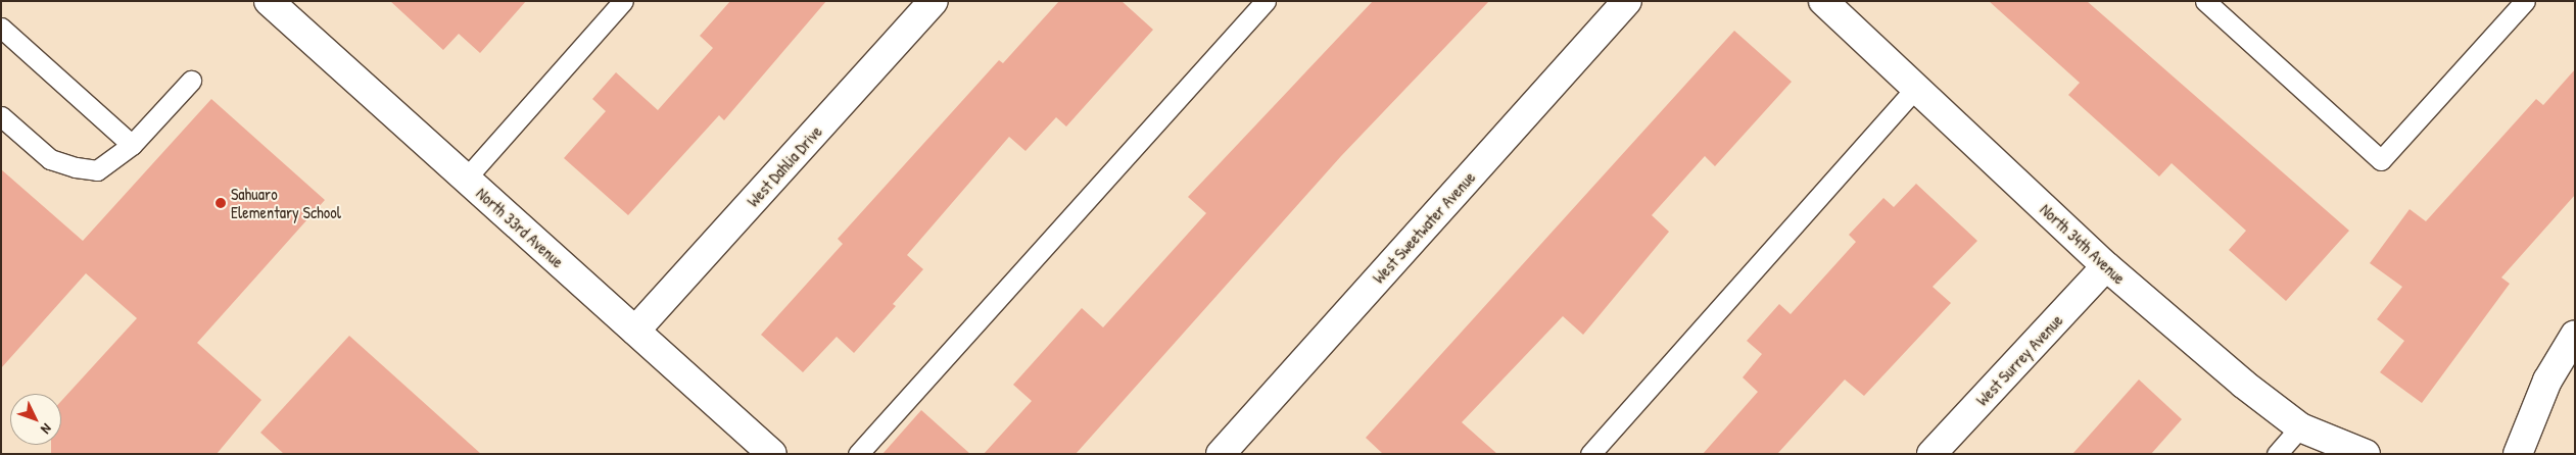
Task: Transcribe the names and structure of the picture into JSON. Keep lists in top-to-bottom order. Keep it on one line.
{"streets":{"street":["West Dahlia Drive","North 33rd Avenue","West Sweetwater Avenue","North 34th Avenue","West Surrey Avenue"]},"crossings":[["West Dahlia Drive","North 33rd Avenue"],["North 34th Avenue","West Surrey Avenue"]],"places":["Sahuaro Elementary School"],"north":"bottom right"}
